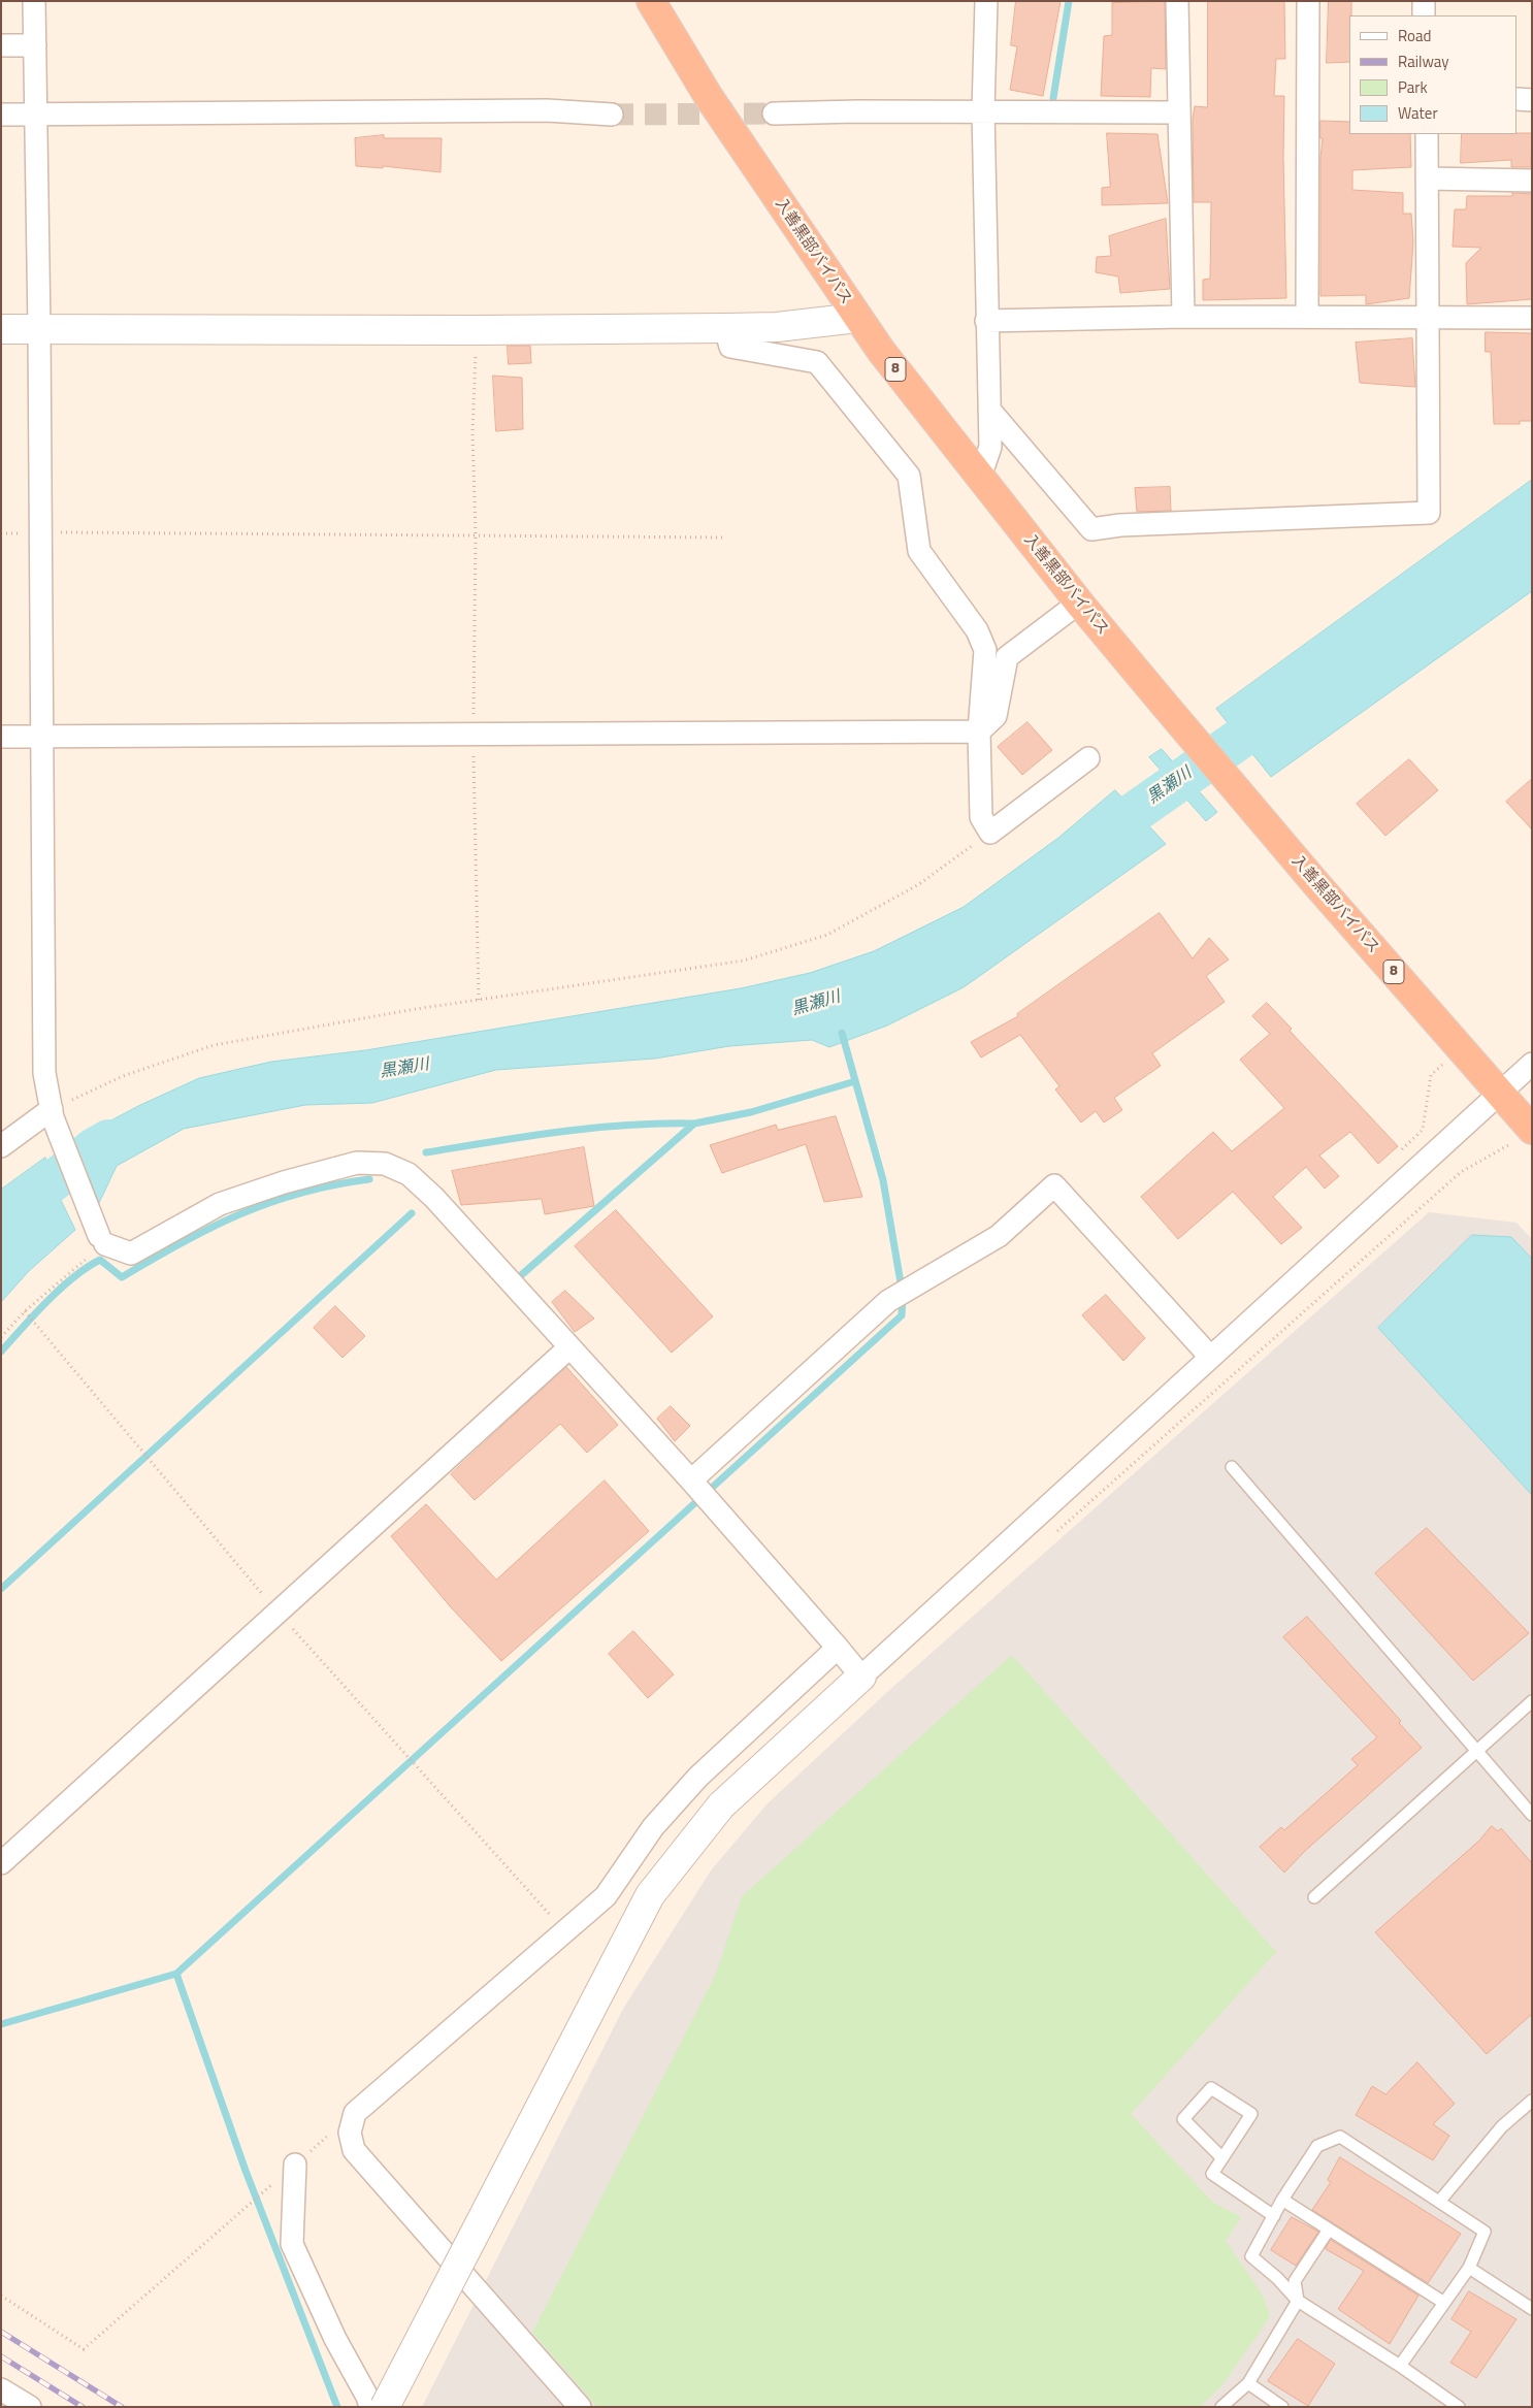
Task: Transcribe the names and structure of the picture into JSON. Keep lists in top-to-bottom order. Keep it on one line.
{"streets":{"highway":["入善黒部バイパス","8"]},"water":["黒瀬川"],"legend":["Road","Railway","Park","Water"]}
